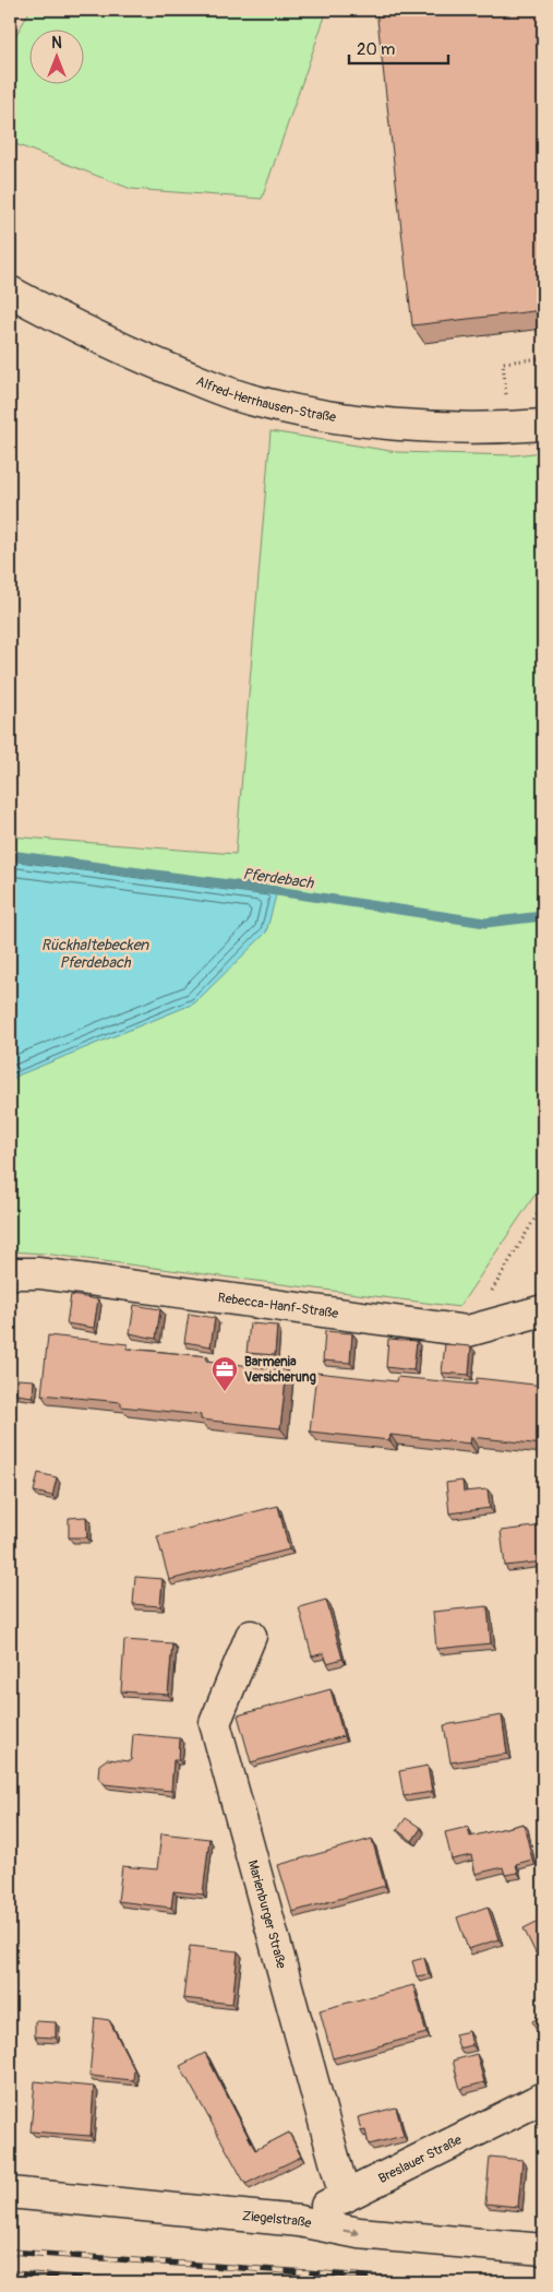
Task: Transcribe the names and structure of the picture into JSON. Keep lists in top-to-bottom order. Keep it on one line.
{"streets":{"street":["Alfred-Herrhausen-Straße","Rebecca-Hanf-Straße","Marienburger Straße","Breslauer Straße","Ziegelstraße"]},"crossings":[["Marienburger Straße","Breslauer Straße"],["Breslauer Straße","Ziegelstraße"]],"one_way":["Ziegelstraße"],"water":["Pferdebach","Rückhaltebecken Pferdebach"],"places":{"office":["Barmenia Versicherung"]},"scale_bar":"20 m","north":"top"}
